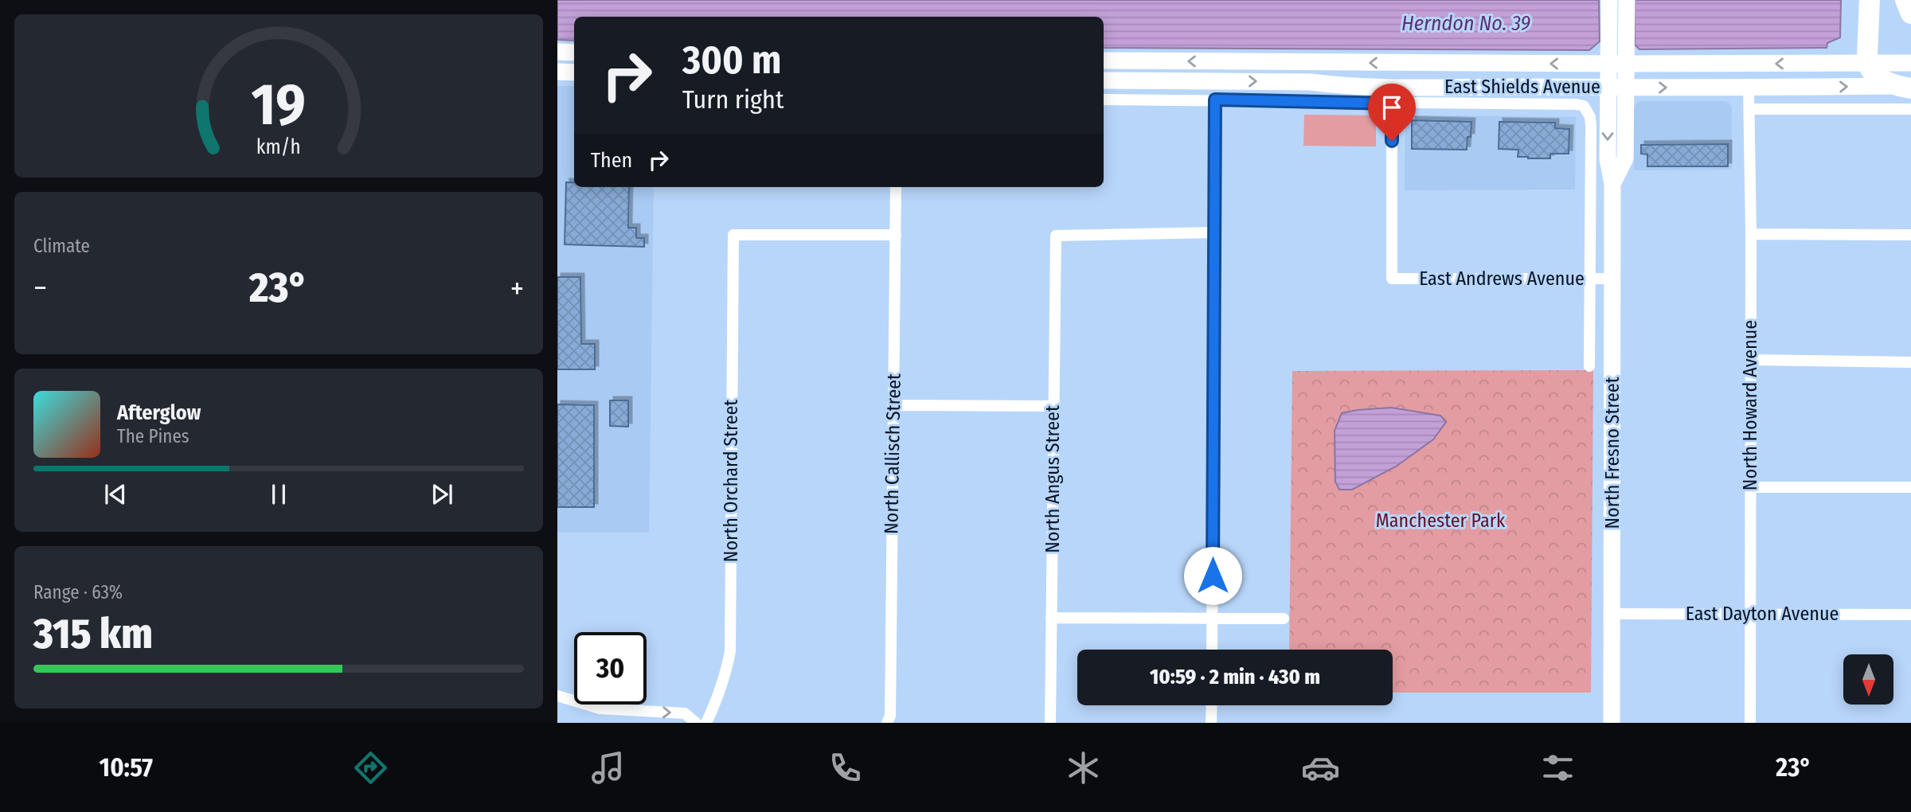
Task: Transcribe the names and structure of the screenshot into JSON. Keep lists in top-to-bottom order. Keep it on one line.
{"streets":{"main road":["East Shields Avenue","North Fresno Street"],"street":["East Andrews Avenue","North Howard Avenue","North Callisch Street","North Angus Street","North Orchard Street","East Dayton Avenue"]},"crossings":[["East Shields Avenue","North Howard Avenue"],["East Shields Avenue","North Fresno Street"],["East Andrews Avenue","North Fresno Street"],["North Howard Avenue","East Dayton Avenue"],["North Fresno Street","East Dayton Avenue"],["North Callisch Street","North Orchard Street"]],"water":["Herndon No. 39"],"parks":["Manchester Park"],"north":"bottom","page":{"turn":["300 m","Turn right"],"then":"Then","tile":["Climate",["Range · 63%","315 km"]],"heat":["−","23°","+"],"song":["Afterglow","The Pines"],"limit":"30","trip":"10:59 · 2 min · 430 m","tabs":["10:57","23°"],"gauge":["19","km/h"]}}
